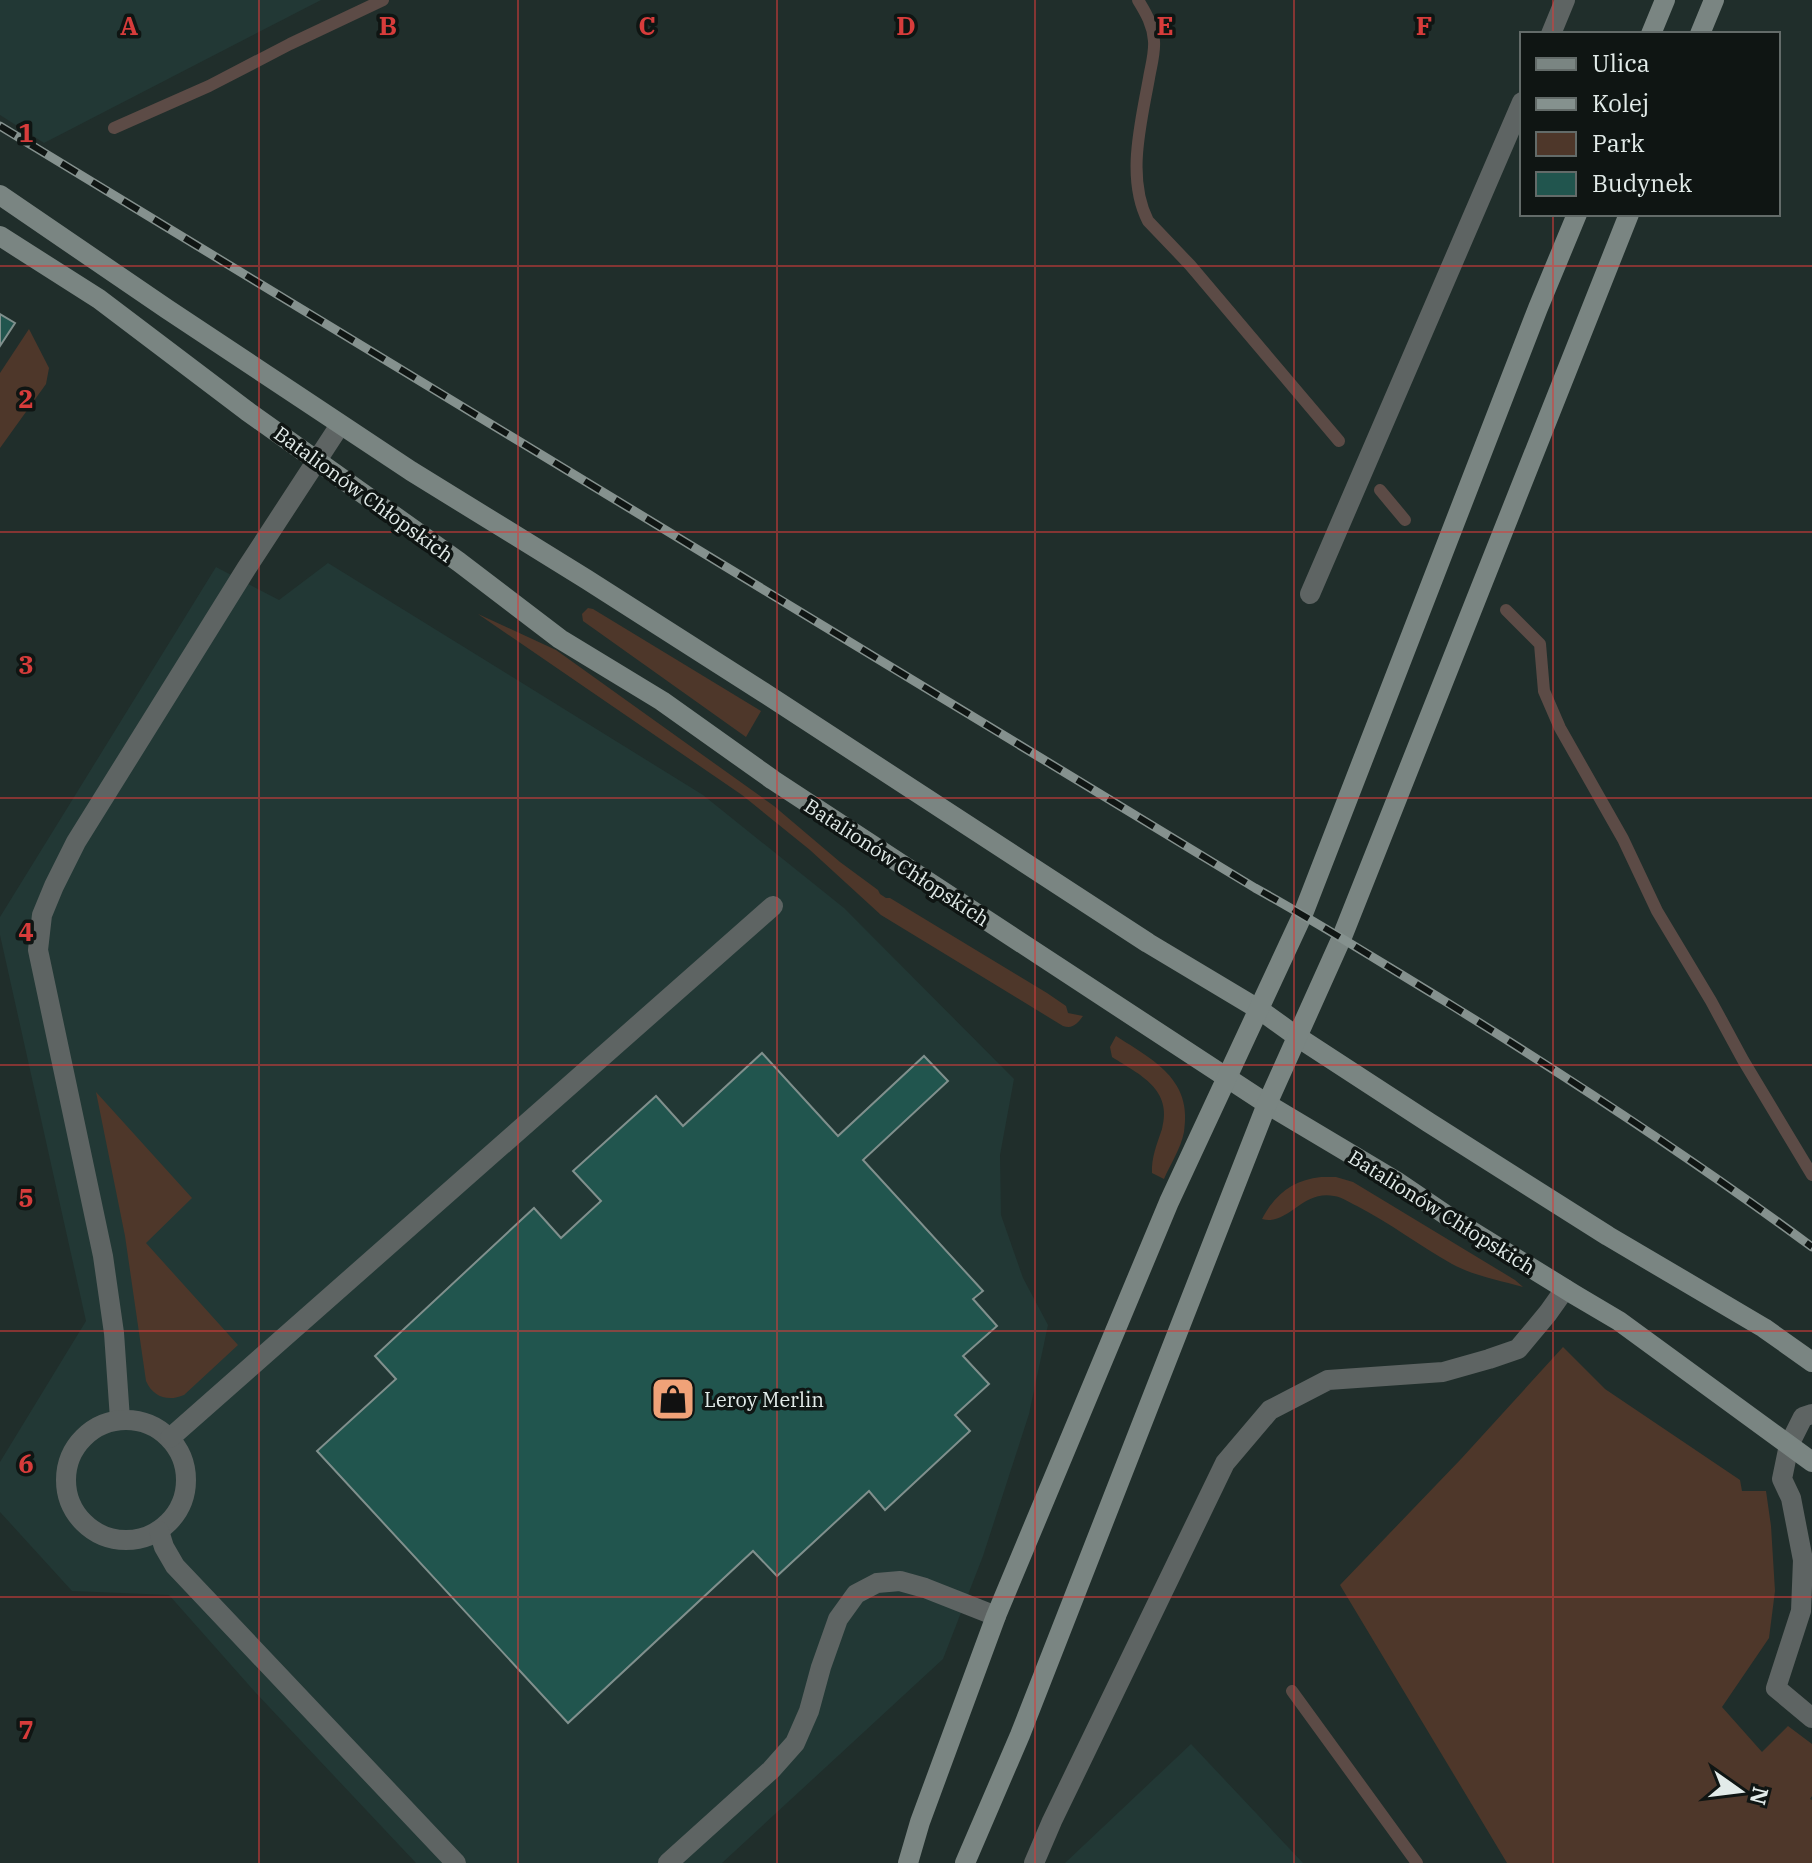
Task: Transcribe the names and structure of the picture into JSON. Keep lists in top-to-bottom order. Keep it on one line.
{"streets":{"main road":["Batalionów Chłopskich"]},"places":{"shop":["Leroy Merlin"]},"legend":["Ulica","Kolej","Park","Budynek"],"north":"right","grid":{"columns":["A","B","C","D","E","F"],"rows":["1","2","3","4","5","6","7"]}}
